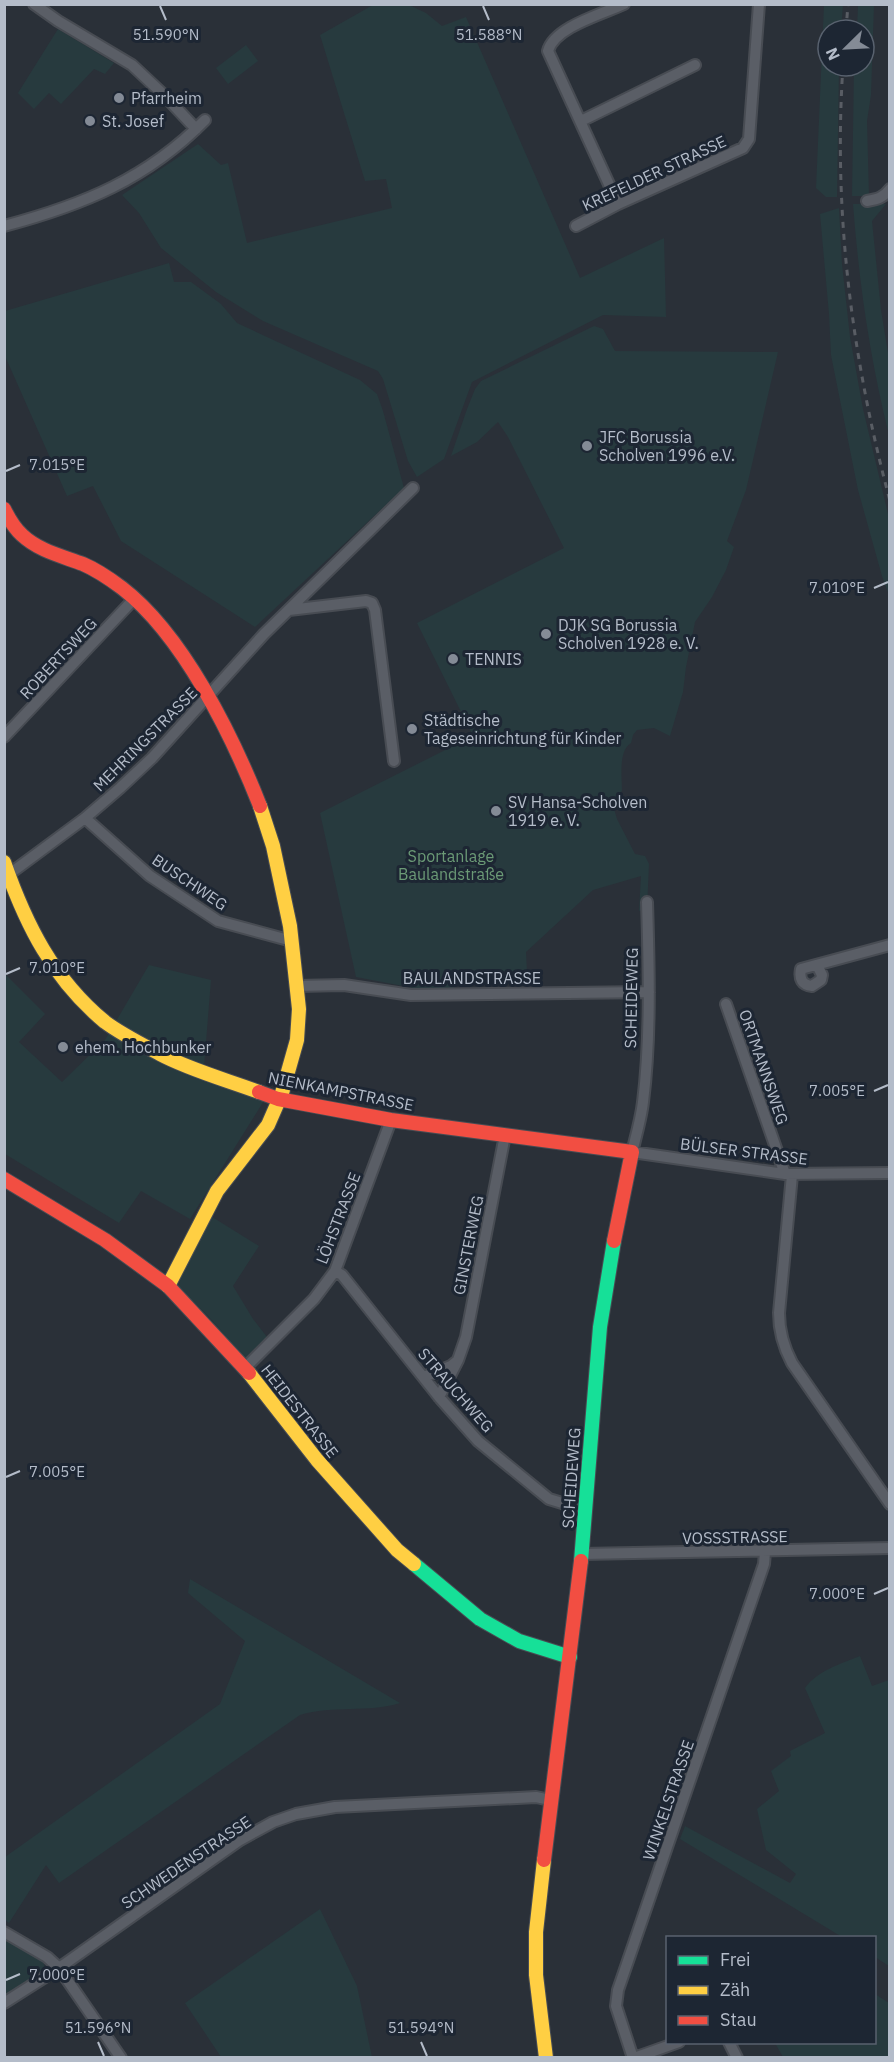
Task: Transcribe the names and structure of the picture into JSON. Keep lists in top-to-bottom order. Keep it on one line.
{"streets":{"street":["KREFELDER STRASSE","ROBERTSWEG","MEHRINGSTRASSE","BUSCHWEG","BAULANDSTRASSE","SCHEIDEWEG","ORTMANNSWEG","NIENKAMPSTRASSE","BÜLSER STRASSE","LÖHSTRASSE","GINSTERWEG","STRAUCHWEG","HEIDESTRASSE","VOSSSTRASSE","WINKELSTRASSE","SCHWEDENSTRASSE"]},"crossings":[["MEHRINGSTRASSE","BUSCHWEG"],["MEHRINGSTRASSE","NIENKAMPSTRASSE"],["BAULANDSTRASSE","SCHEIDEWEG"],["SCHEIDEWEG","NIENKAMPSTRASSE"],["SCHEIDEWEG","BÜLSER STRASSE"],["SCHEIDEWEG","HEIDESTRASSE"],["SCHEIDEWEG","VOSSSTRASSE"],["SCHEIDEWEG","SCHWEDENSTRASSE"],["ORTMANNSWEG","BÜLSER STRASSE"],["NIENKAMPSTRASSE","BÜLSER STRASSE"],["NIENKAMPSTRASSE","LÖHSTRASSE"],["NIENKAMPSTRASSE","GINSTERWEG"],["LÖHSTRASSE","STRAUCHWEG"],["LÖHSTRASSE","HEIDESTRASSE"],["GINSTERWEG","STRAUCHWEG"],["VOSSSTRASSE","WINKELSTRASSE"]],"parks":["Sportanlage Baulandstraße"],"places":["Pfarrheim","St. Josef","JFC Borussia Scholven 1996 e.V.","DJK SG Borussia Scholven 1928 e. V.","TENNIS","Städtische Tageseinrichtung für Kinder","SV Hansa-Scholven 1919 e. V.","ehem. Hochbunker"],"legend":["Frei","Zäh","Stau"],"north":"bottom left","coordinates":["51.590°N","51.588°N","7.015°E","7.010°E","7.005°E","7.000°E","51.596°N","51.594°N"]}
